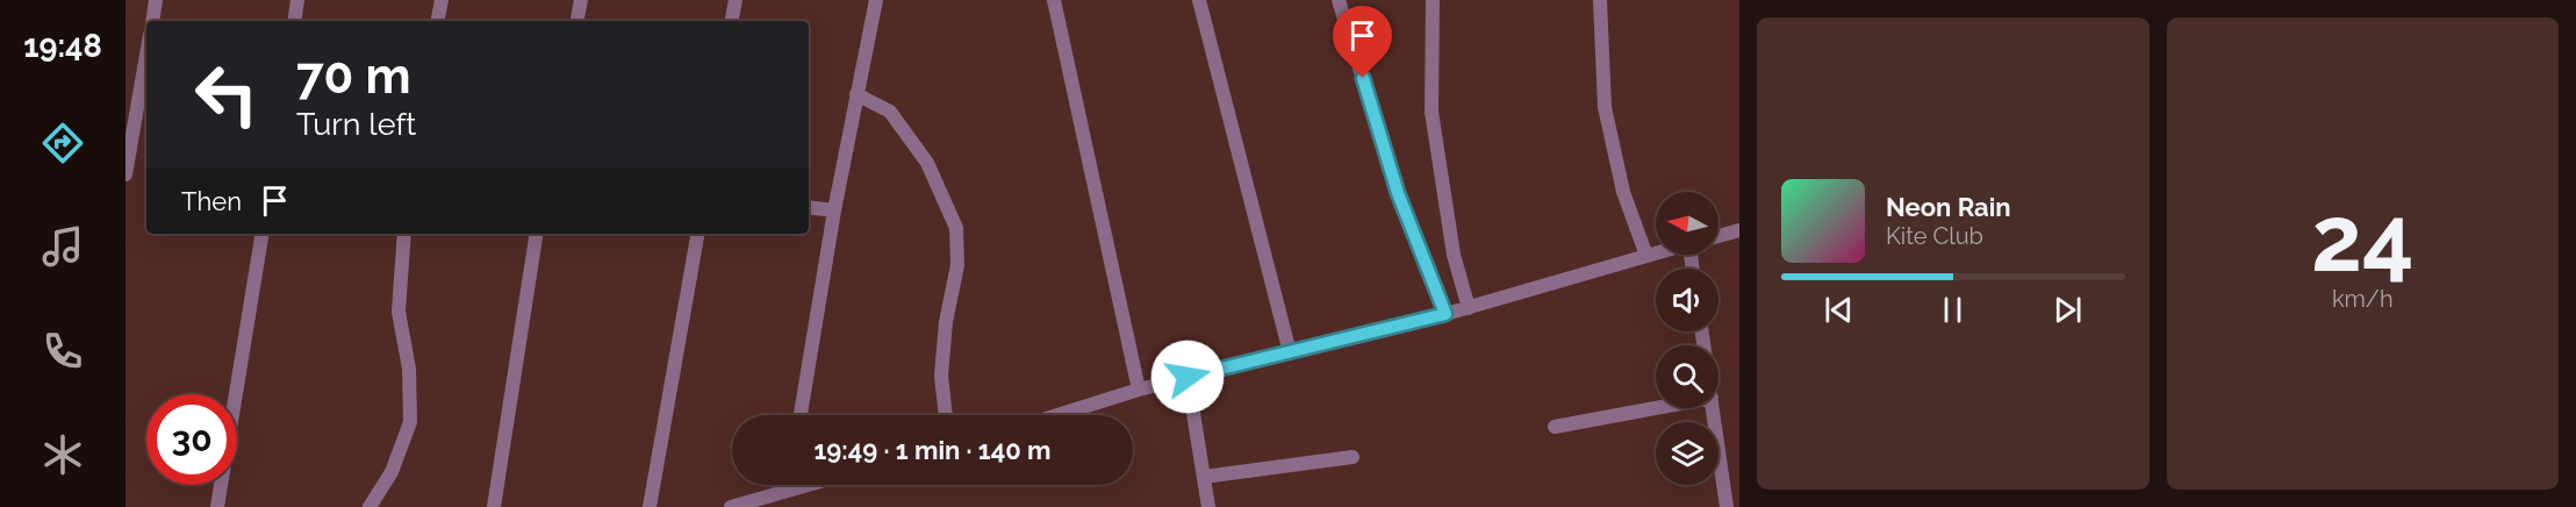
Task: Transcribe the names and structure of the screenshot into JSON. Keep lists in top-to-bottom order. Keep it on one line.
{"north":"left","page":{"tabs":"19:48","tile":["24","km/h"],"turn":["70 m","Turn left"],"then":"Then","song":["Neon Rain","Kite Club"],"limit":"30","trip":"19:49 · 1 min · 140 m"}}
